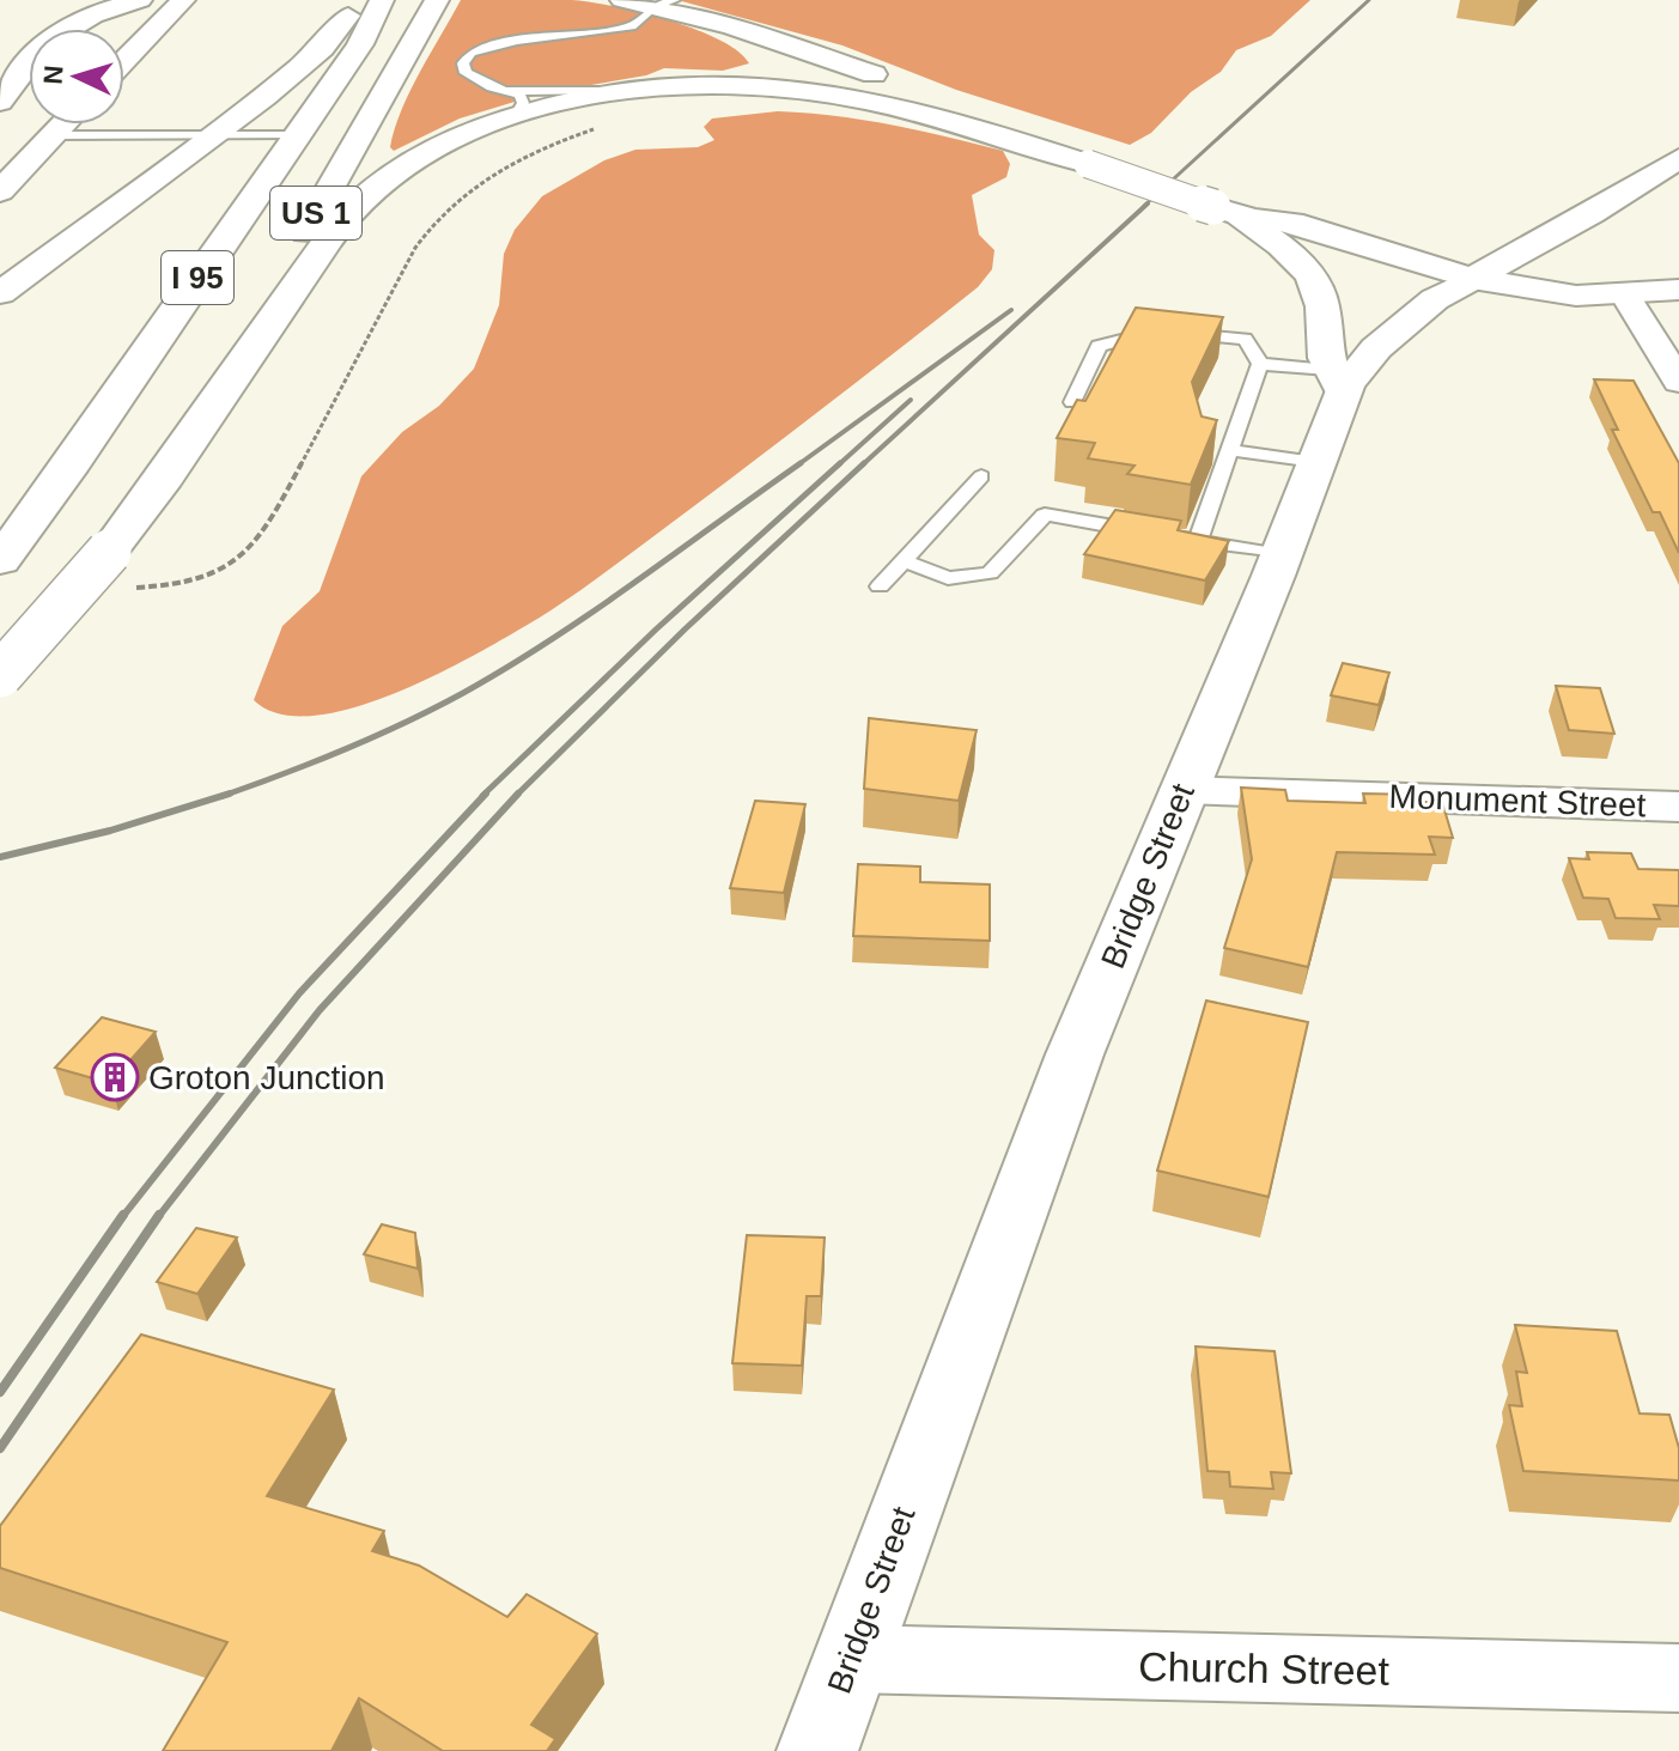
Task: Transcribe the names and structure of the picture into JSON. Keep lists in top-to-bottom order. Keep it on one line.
{"streets":{"main road":["US 1","I 95","Bridge Street"],"street":["Monument Street","Church Street"]},"crossings":[["Monument Street","Bridge Street"],["Bridge Street","Church Street"]],"places":{"building":["Groton Junction"]},"north":"left"}
